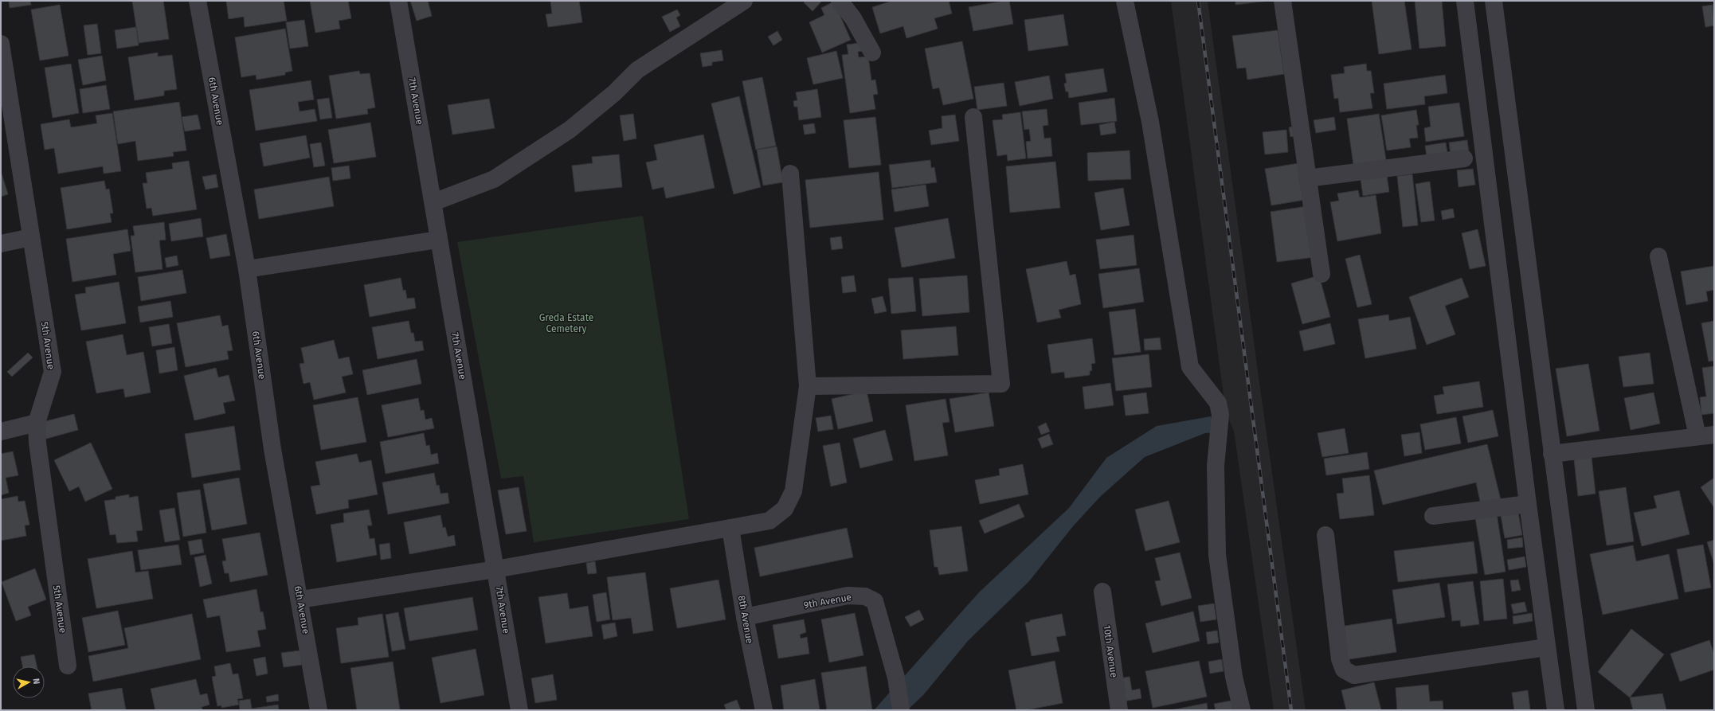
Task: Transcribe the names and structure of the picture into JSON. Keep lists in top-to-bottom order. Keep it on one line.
{"streets":{"street":["6th Avenue","7th Avenue","5th Avenue","9th Avenue","8th Avenue","10th Avenue"]},"crossings":[["9th Avenue","8th Avenue"]],"parks":["Greda Estate Cemetery"],"north":"right"}
